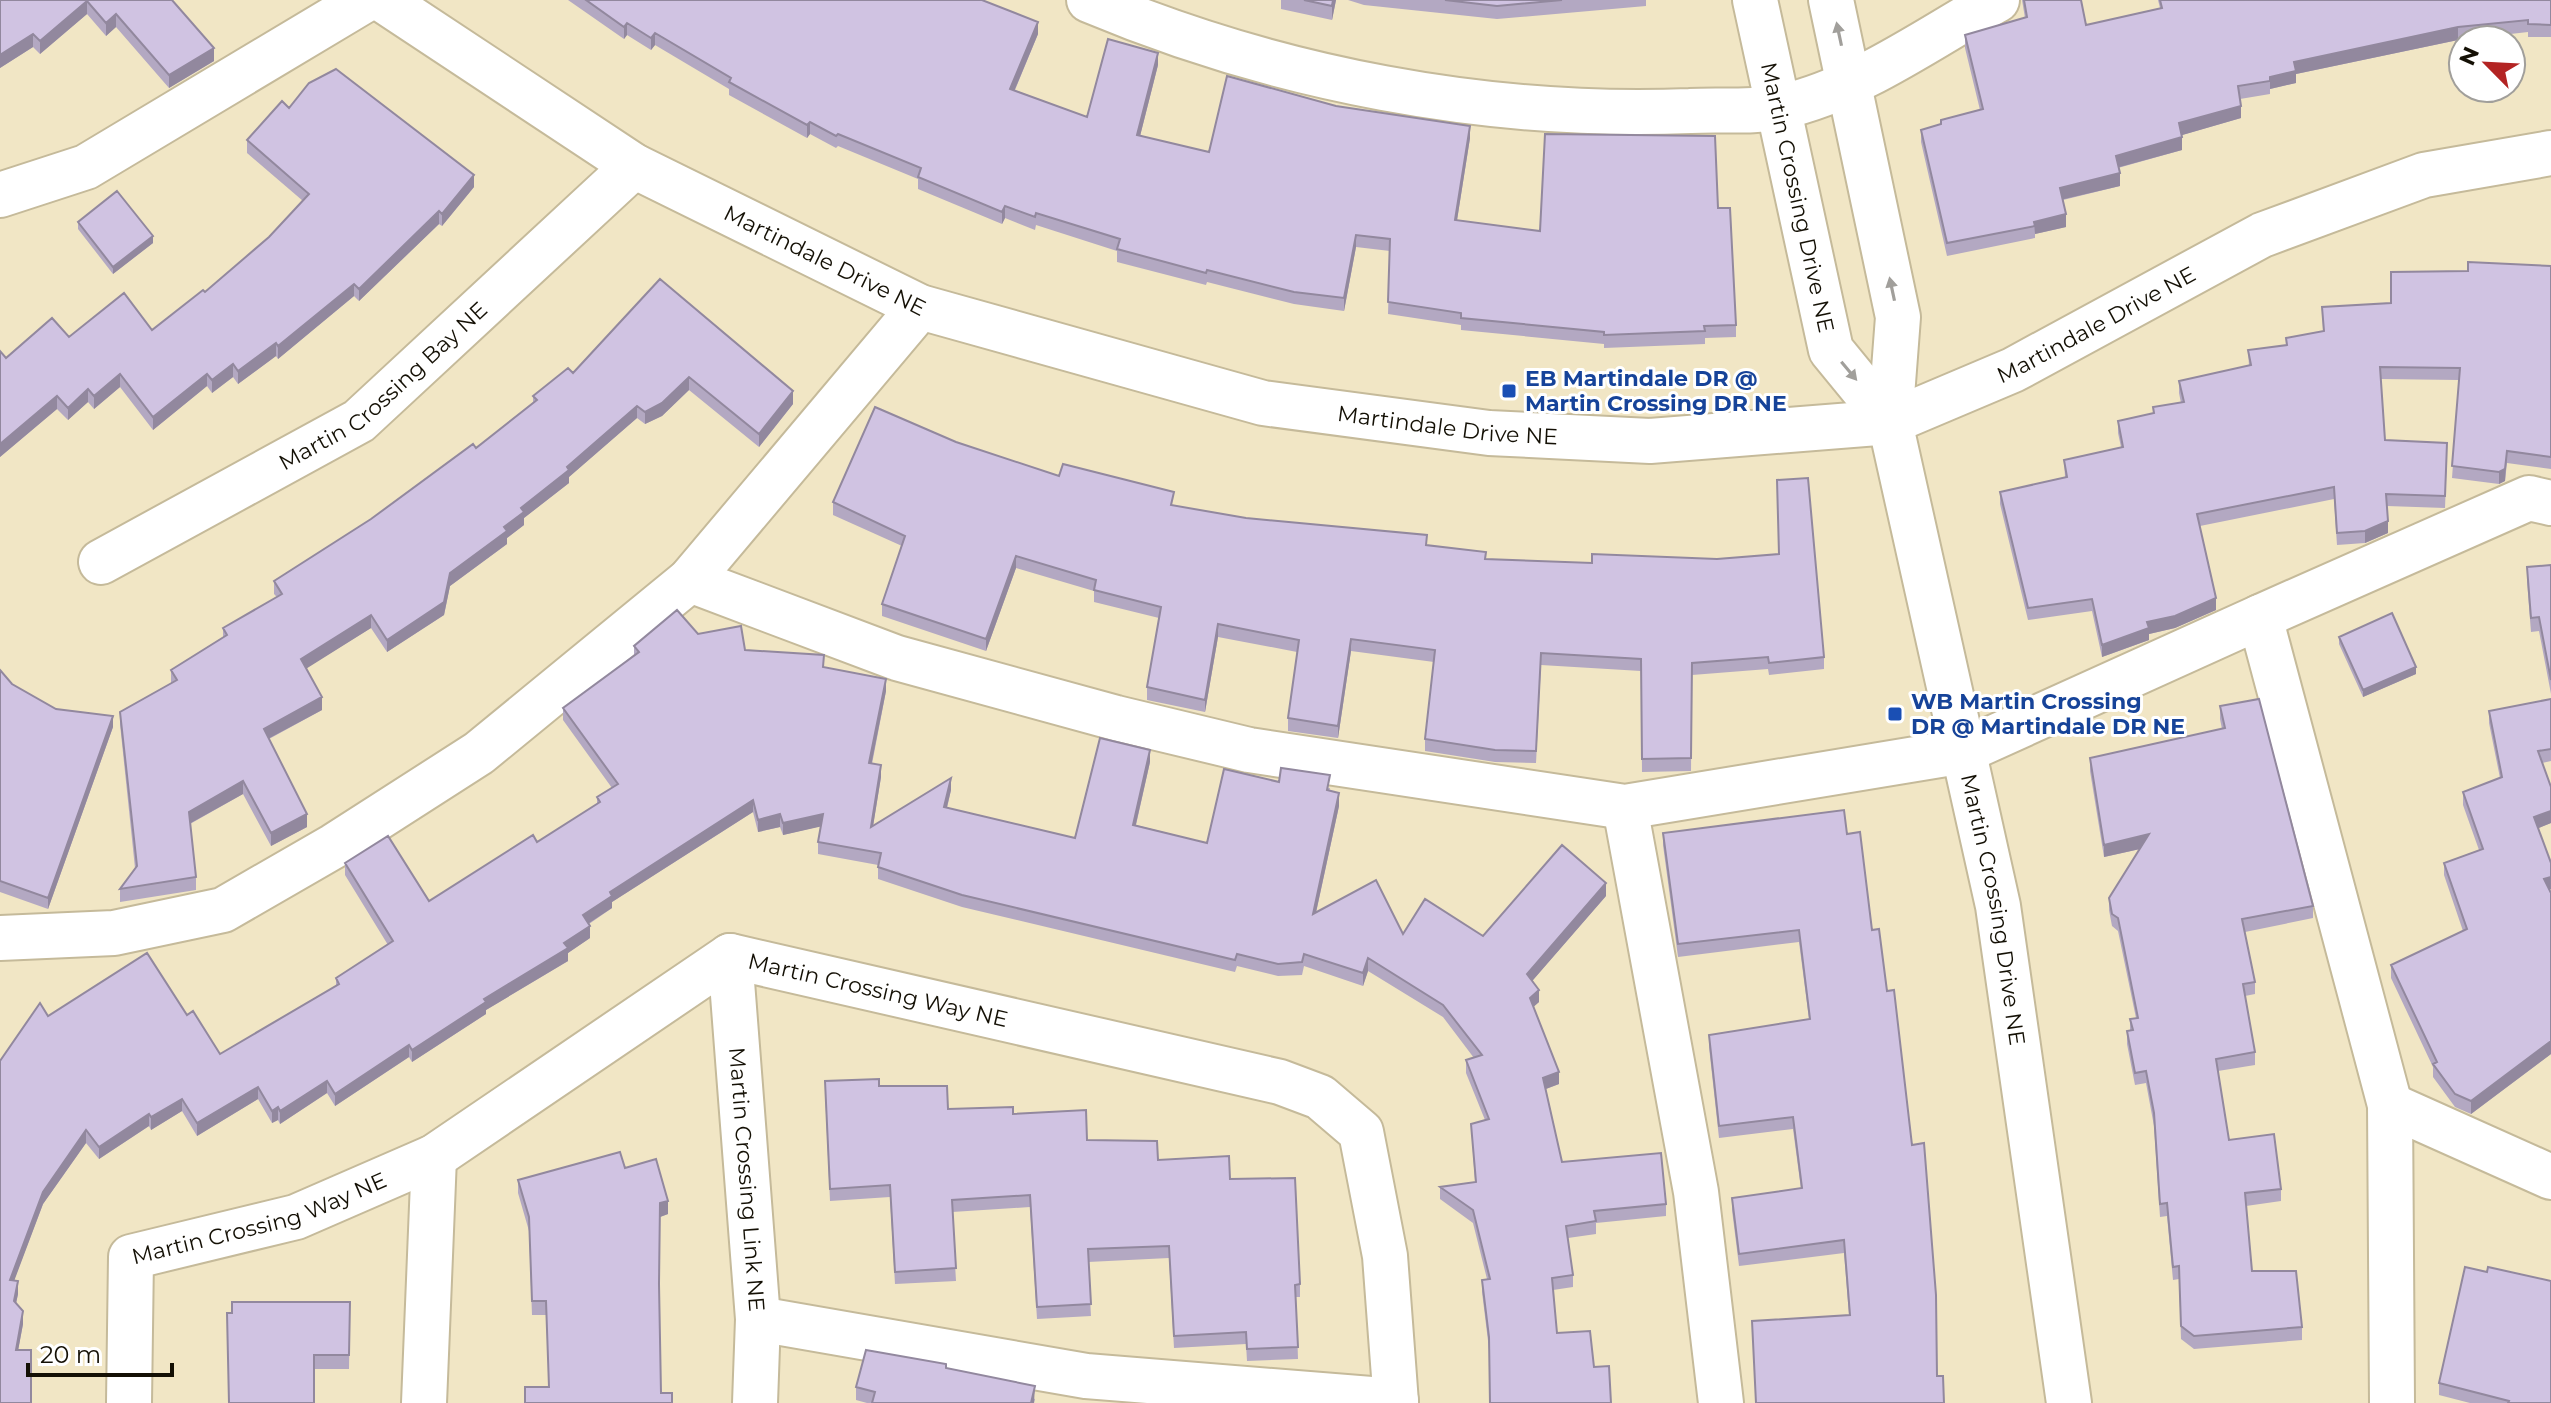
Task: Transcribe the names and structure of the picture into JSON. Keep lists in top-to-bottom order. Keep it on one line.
{"streets":{"street":["Martin Crossing Drive NE","Martindale Drive NE","Martin Crossing Bay NE","Martin Crossing Way NE","Martin Crossing Link NE"]},"crossings":[["Martin Crossing Drive NE","Martindale Drive NE"],["Martindale Drive NE","Martin Crossing Bay NE"],["Martin Crossing Way NE","Martin Crossing Link NE"]],"places":{"transit":["EB Martindale DR @ Martin Crossing DR NE","WB Martin Crossing DR @ Martindale DR NE"]},"scale_bar":"20 m","north":"top left"}
